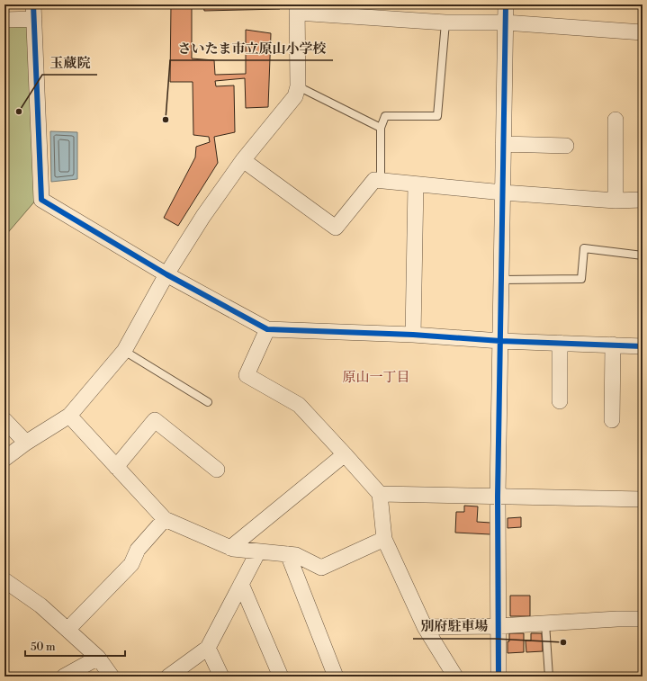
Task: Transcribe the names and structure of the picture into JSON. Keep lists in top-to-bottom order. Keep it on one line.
{"districts":["原山一丁目"],"places":["玉蔵院","さいたま市立原山小学校","別府駐車場"],"scale_bar":"50 m"}
